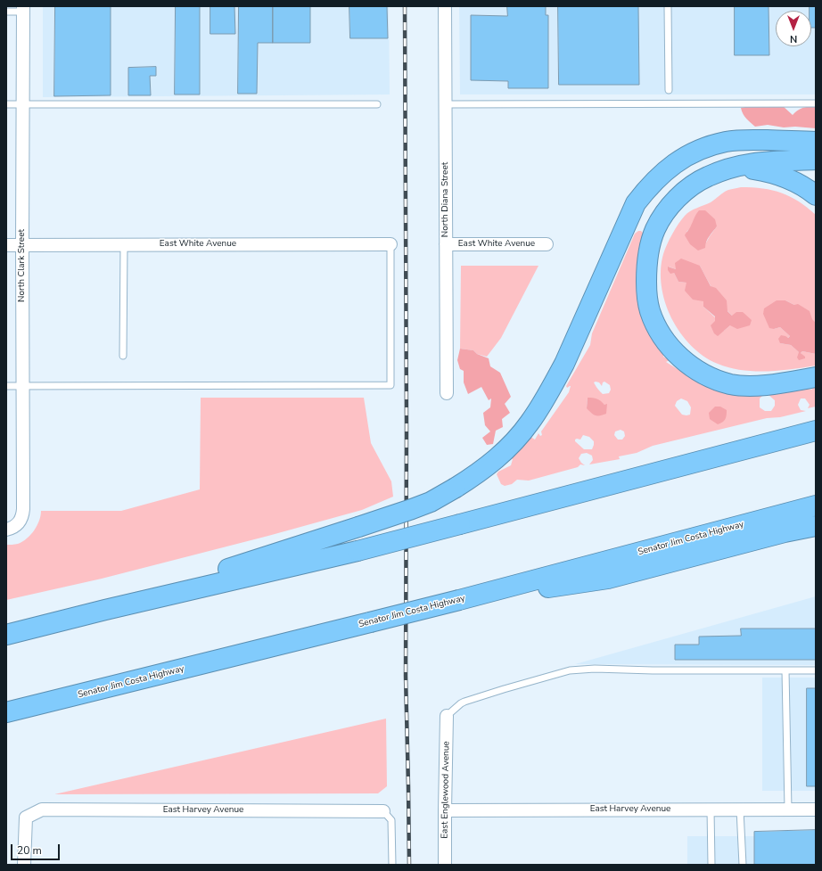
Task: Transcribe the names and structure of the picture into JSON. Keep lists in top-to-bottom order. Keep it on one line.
{"streets":{"highway":["Senator Jim Costa Highway"],"street":["North Diana Street","East White Avenue","North Clark Street","East Englewood Avenue","East Harvey Avenue"]},"crossings":[["North Diana Street","East White Avenue"],["East White Avenue","North Clark Street"],["East Englewood Avenue","East Harvey Avenue"]],"scale_bar":"20 m","north":"bottom"}
